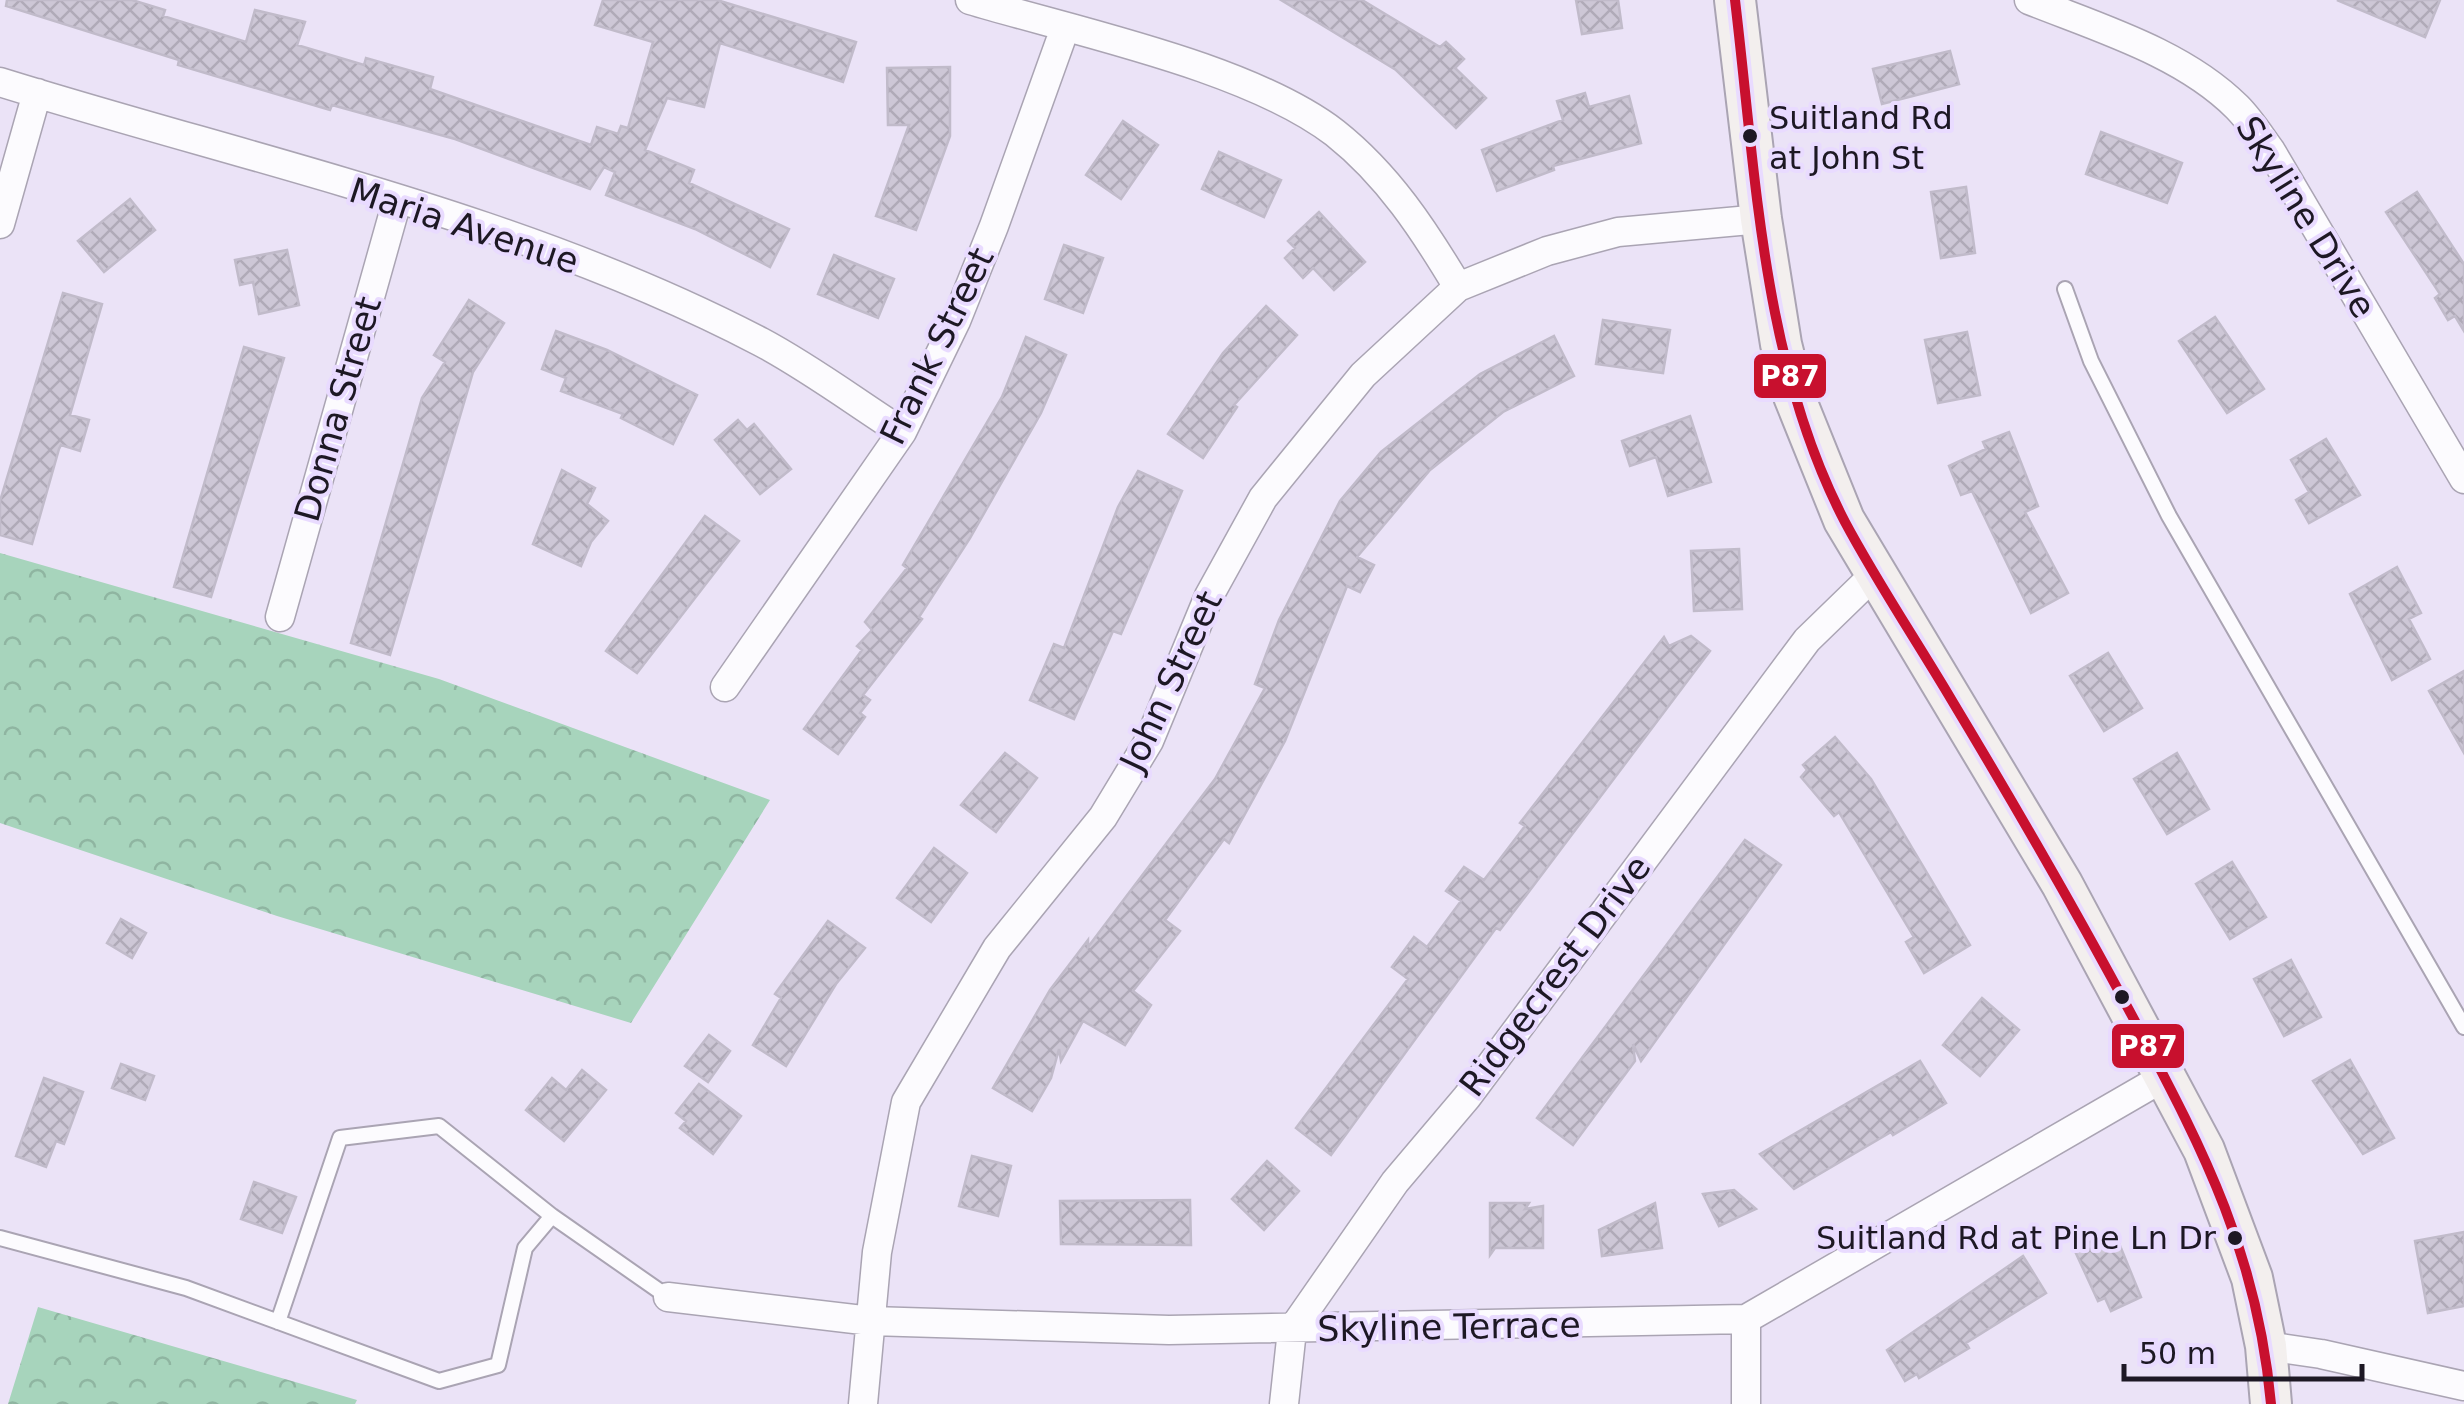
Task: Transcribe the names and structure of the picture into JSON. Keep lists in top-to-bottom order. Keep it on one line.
{"streets":{"street":["Skyline Drive","Maria Avenue","Frank Street","Donna Street","John Street","Ridgecrest Drive","Skyline Terrace"]},"crossings":[["Maria Avenue","Frank Street"],["Maria Avenue","Donna Street"],["John Street","Skyline Terrace"],["Ridgecrest Drive","Skyline Terrace"]],"places":["Suitland Rd at John St","Suitland Rd at Pine Ln Dr"],"lines":["transit line P87"],"scale_bar":"50 m"}
